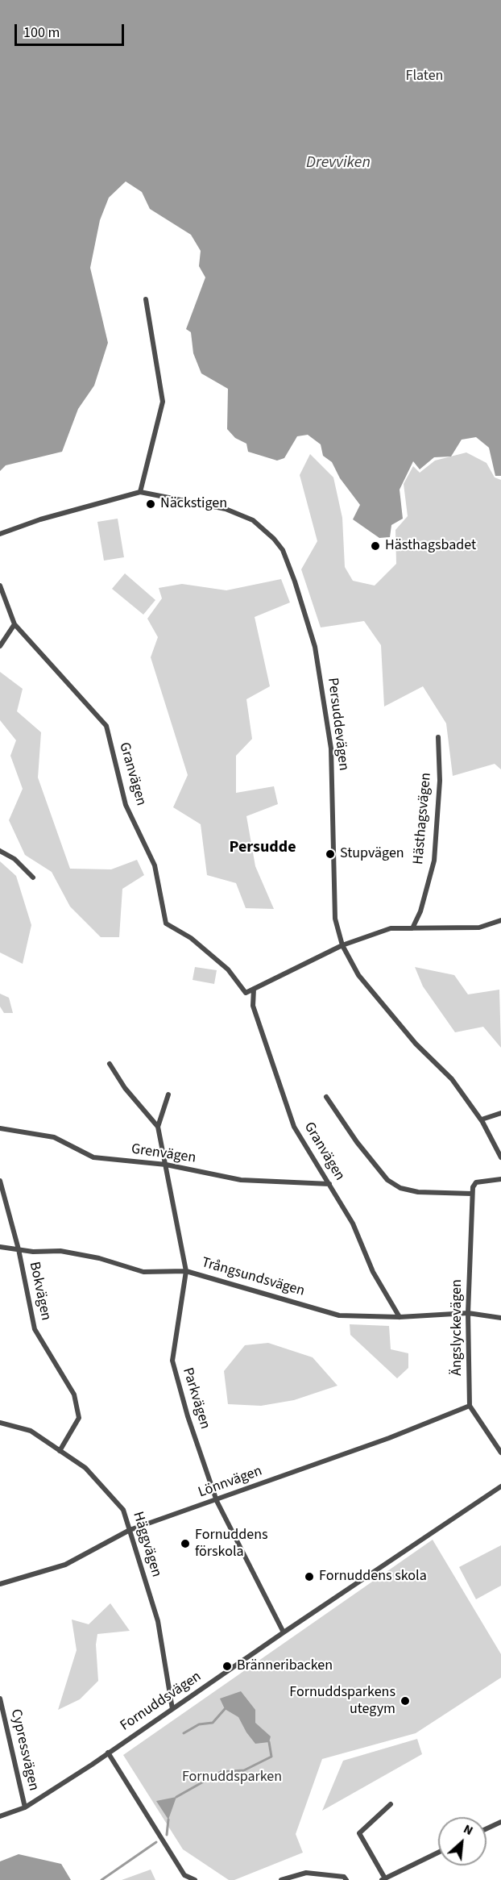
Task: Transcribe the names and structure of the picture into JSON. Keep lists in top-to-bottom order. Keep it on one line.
{"streets":{"street":["Persuddevägen","Granvägen","Hästhagsvägen","Grenvägen","Trångsundsvägen","Bokvägen","Ängslyckevägen","Parkvägen","Lönnvägen","Häggvägen","Fornuddsvägen","Cypressvägen"]},"crossings":[["Granvägen","Grenvägen"],["Granvägen","Trångsundsvägen"],["Grenvägen","Parkvägen"],["Trångsundsvägen","Bokvägen"],["Trångsundsvägen","Ängslyckevägen"],["Trångsundsvägen","Parkvägen"],["Bokvägen","Häggvägen"],["Ängslyckevägen","Lönnvägen"],["Parkvägen","Lönnvägen"],["Parkvägen","Fornuddsvägen"],["Lönnvägen","Häggvägen"],["Häggvägen","Fornuddsvägen"],["Fornuddsvägen","Cypressvägen"]],"districts":["Persudde"],"water":["Drevviken"],"parks":["Flaten","Fornuddsparken"],"places":["Näckstigen","Hästhagsbadet","Stupvägen","Fornuddens förskola","Fornuddens skola","Bränneribacken","Fornuddsparkens utegym"],"scale_bar":"100 m","north":"top right"}
